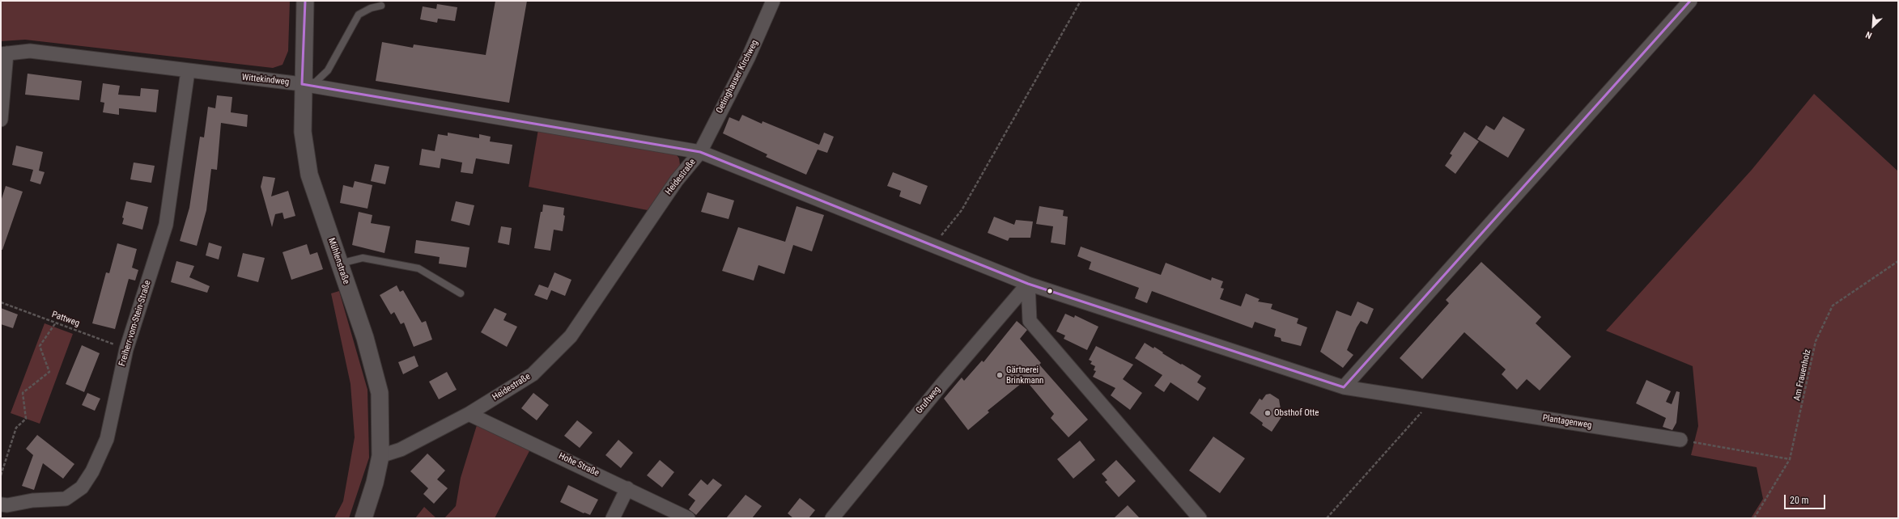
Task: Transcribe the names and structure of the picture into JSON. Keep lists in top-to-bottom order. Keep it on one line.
{"streets":{"street":["Oetinghauser Kirchweg","Wittekindweg","Heidestraße","Mühlenstraße","Freiherr-vom-Stein-Straße","Gruftweg","Plantagenweg","Hohe Straße"],"path":["Pattweg","Am Frauenholz"]},"crossings":[["Oetinghauser Kirchweg","Wittekindweg"],["Oetinghauser Kirchweg","Heidestraße"],["Wittekindweg","Heidestraße"],["Wittekindweg","Mühlenstraße"],["Wittekindweg","Freiherr-vom-Stein-Straße"],["Heidestraße","Mühlenstraße"],["Heidestraße","Gruftweg"],["Heidestraße","Plantagenweg"],["Heidestraße","Hohe Straße"],["Pattweg","Freiherr-vom-Stein-Straße"]],"places":["Gärtnerei Brinkmann","Obsthof Otte"],"scale_bar":"20 m","north":"bottom left"}
